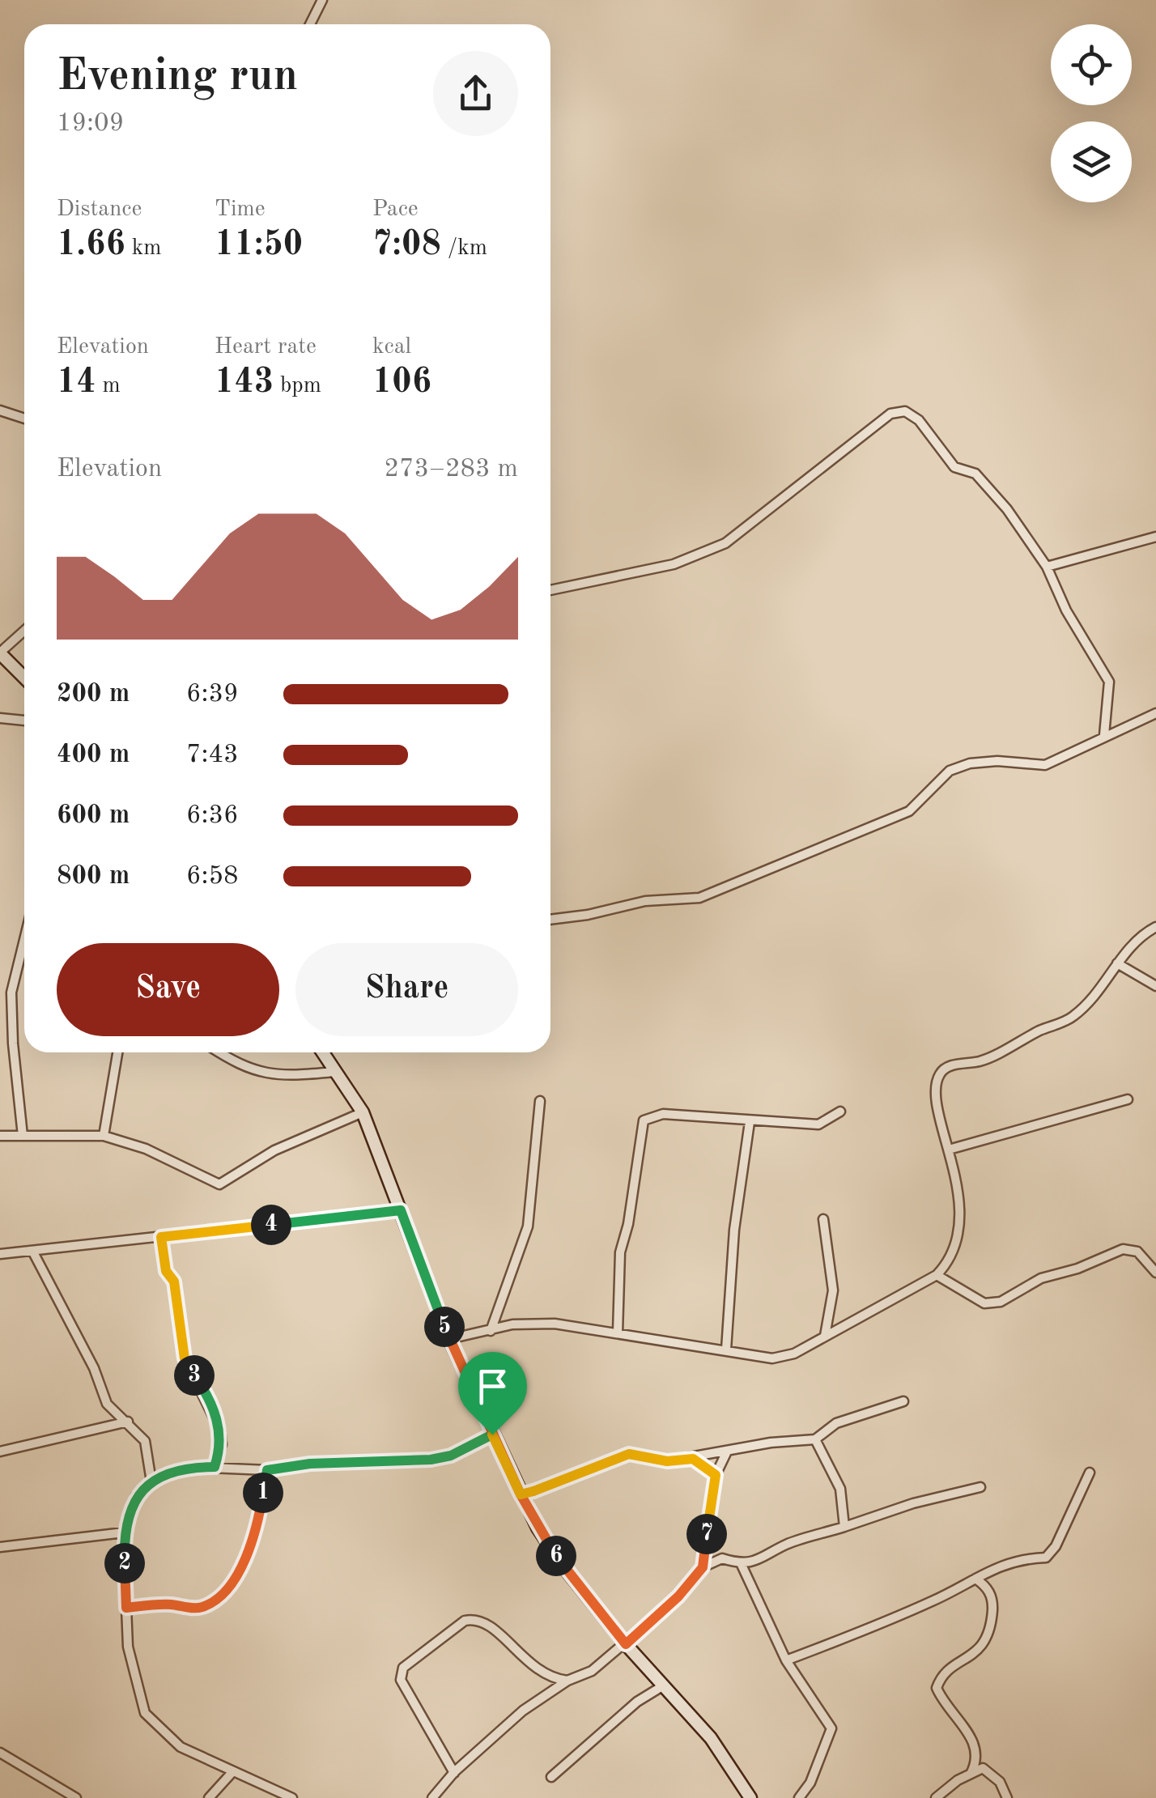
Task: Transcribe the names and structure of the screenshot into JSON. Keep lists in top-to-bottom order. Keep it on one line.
{"page":{"heading":["Evening run","19:09"],"stats":[["Distance","1.66 km"],["Time","11:50"],["Pace","7:08 /km"],["Elevation","14 m"],["Heart rate","143 bpm"],["kcal","106"]],"chart":["Elevation","273–283 m"],"list":[{"name":"200 m","note":"6:39"},{"name":"400 m","note":"7:43"},{"name":"600 m","note":"6:36"},{"name":"800 m","note":"6:58"}],"buttons":["Save","Share"],"pins":["4","5","3","1","7","6","2"]}}
